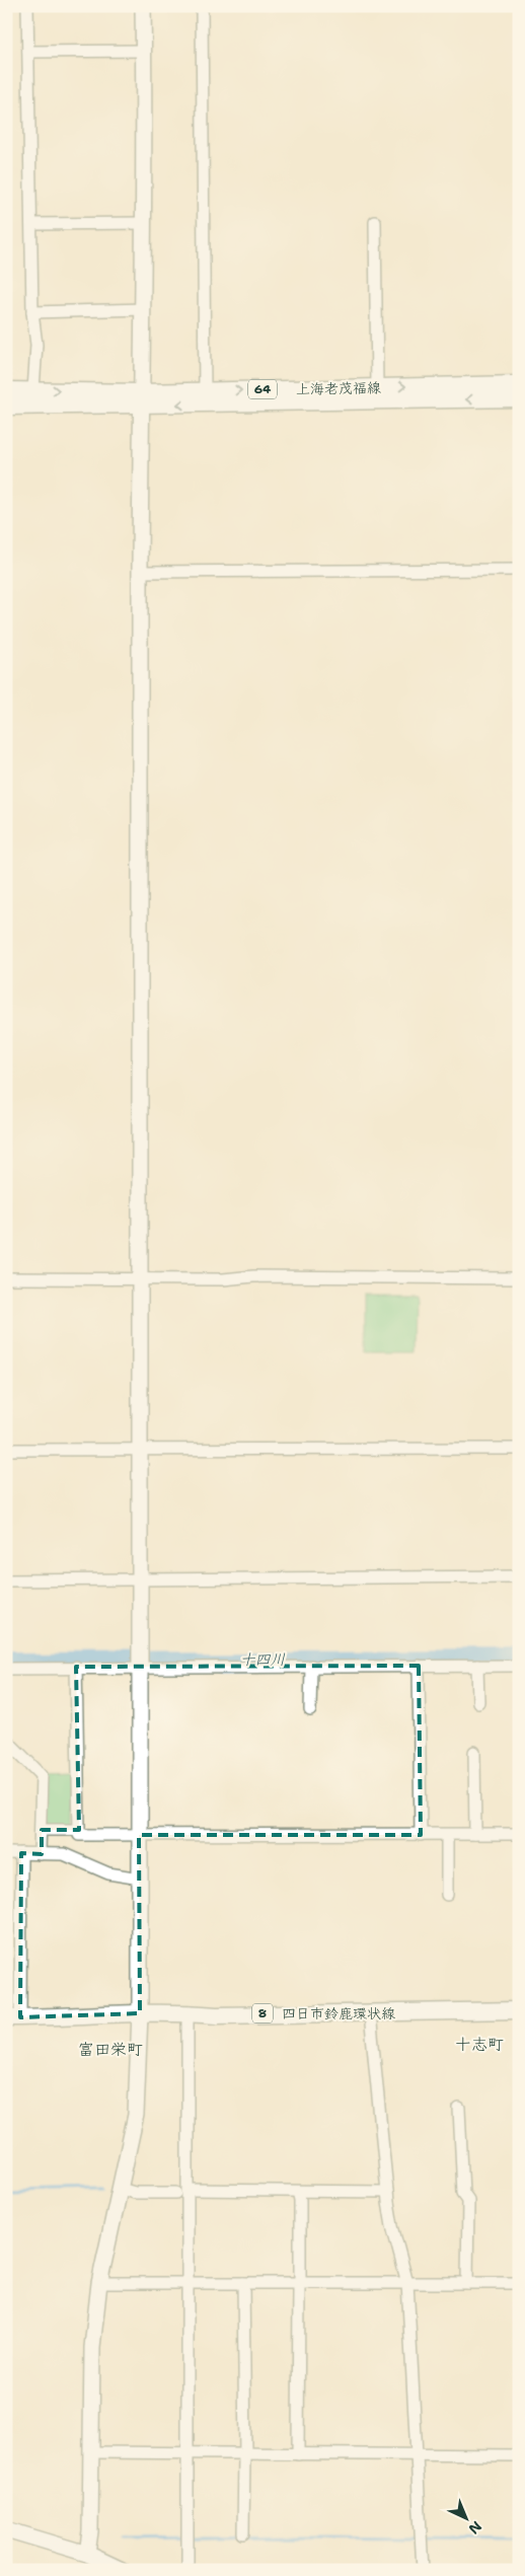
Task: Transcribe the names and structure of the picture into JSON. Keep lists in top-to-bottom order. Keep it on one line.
{"streets":{"main road":["上海老茂福線","64","8","四日市鈴鹿環状線"]},"districts":["十志町","富田栄町"],"water":["十四川"],"north":"bottom right"}
